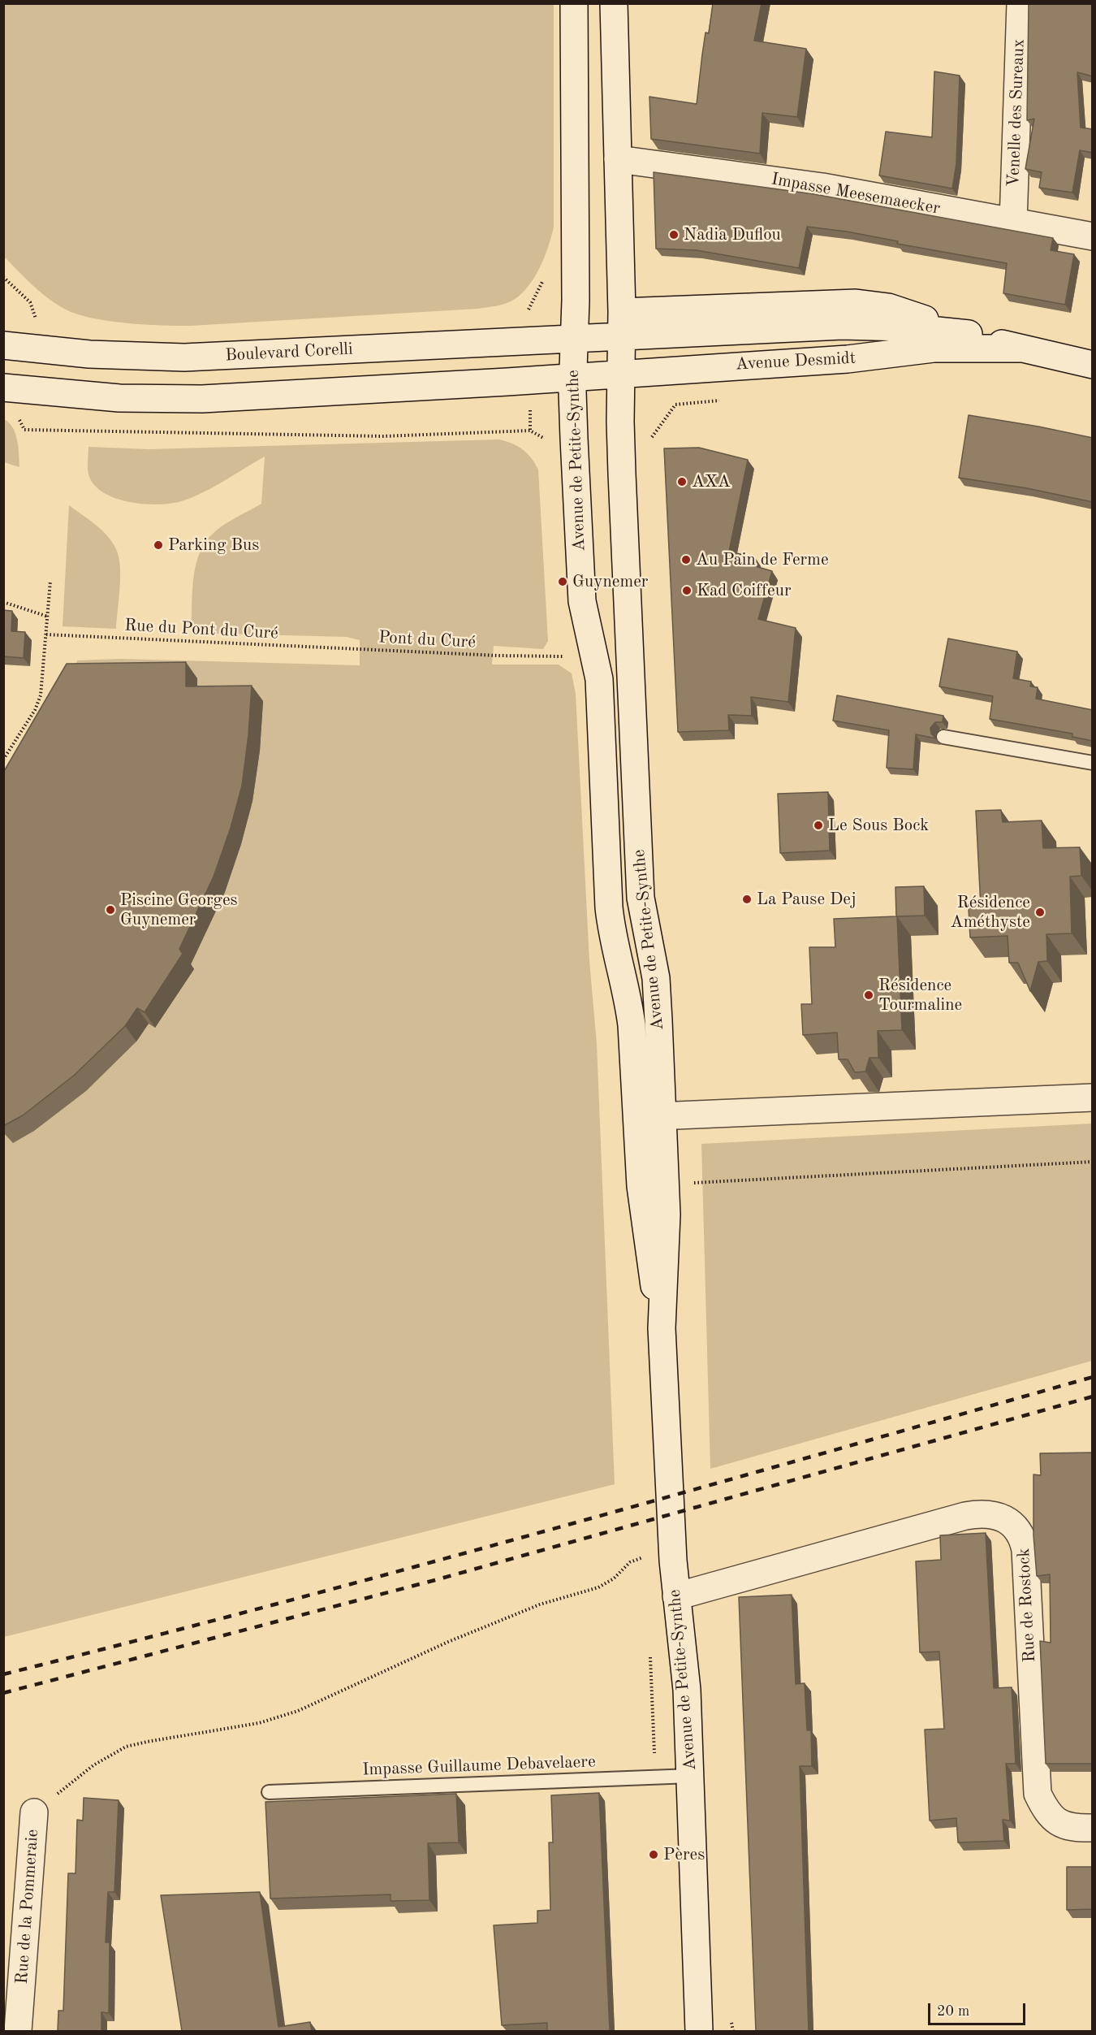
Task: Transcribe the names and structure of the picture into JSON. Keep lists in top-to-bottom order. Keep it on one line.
{"streets":{"main road":["Venelle des Sureaux","Impasse Meesemaecker","Boulevard Corelli","Avenue Desmidt","Avenue de Petite-Synthe","Rue de Rostock","Rue de la Pommeraie"],"lane":["Impasse Guillaume Debavelaere"],"path":["Rue du Pont du Curé","Pont du Curé"]},"crossings":[["Venelle des Sureaux","Impasse Meesemaecker"],["Impasse Meesemaecker","Avenue de Petite-Synthe"],["Boulevard Corelli","Avenue Desmidt"],["Boulevard Corelli","Avenue de Petite-Synthe"],["Avenue Desmidt","Avenue de Petite-Synthe"],["Avenue de Petite-Synthe","Pont du Curé"],["Avenue de Petite-Synthe","Rue de Rostock"],["Avenue de Petite-Synthe","Impasse Guillaume Debavelaere"],["Rue du Pont du Curé","Pont du Curé"]],"places":["Nadia Duflou","AXA","Parking Bus","Au Pain de Ferme","Guynemer","Kad Coiffeur","Le Sous Bock","La Pause Dej","Piscine Georges Guynemer","Résidence Améthyste","Résidence Tourmaline","Pères"],"scale_bar":"20 m"}
